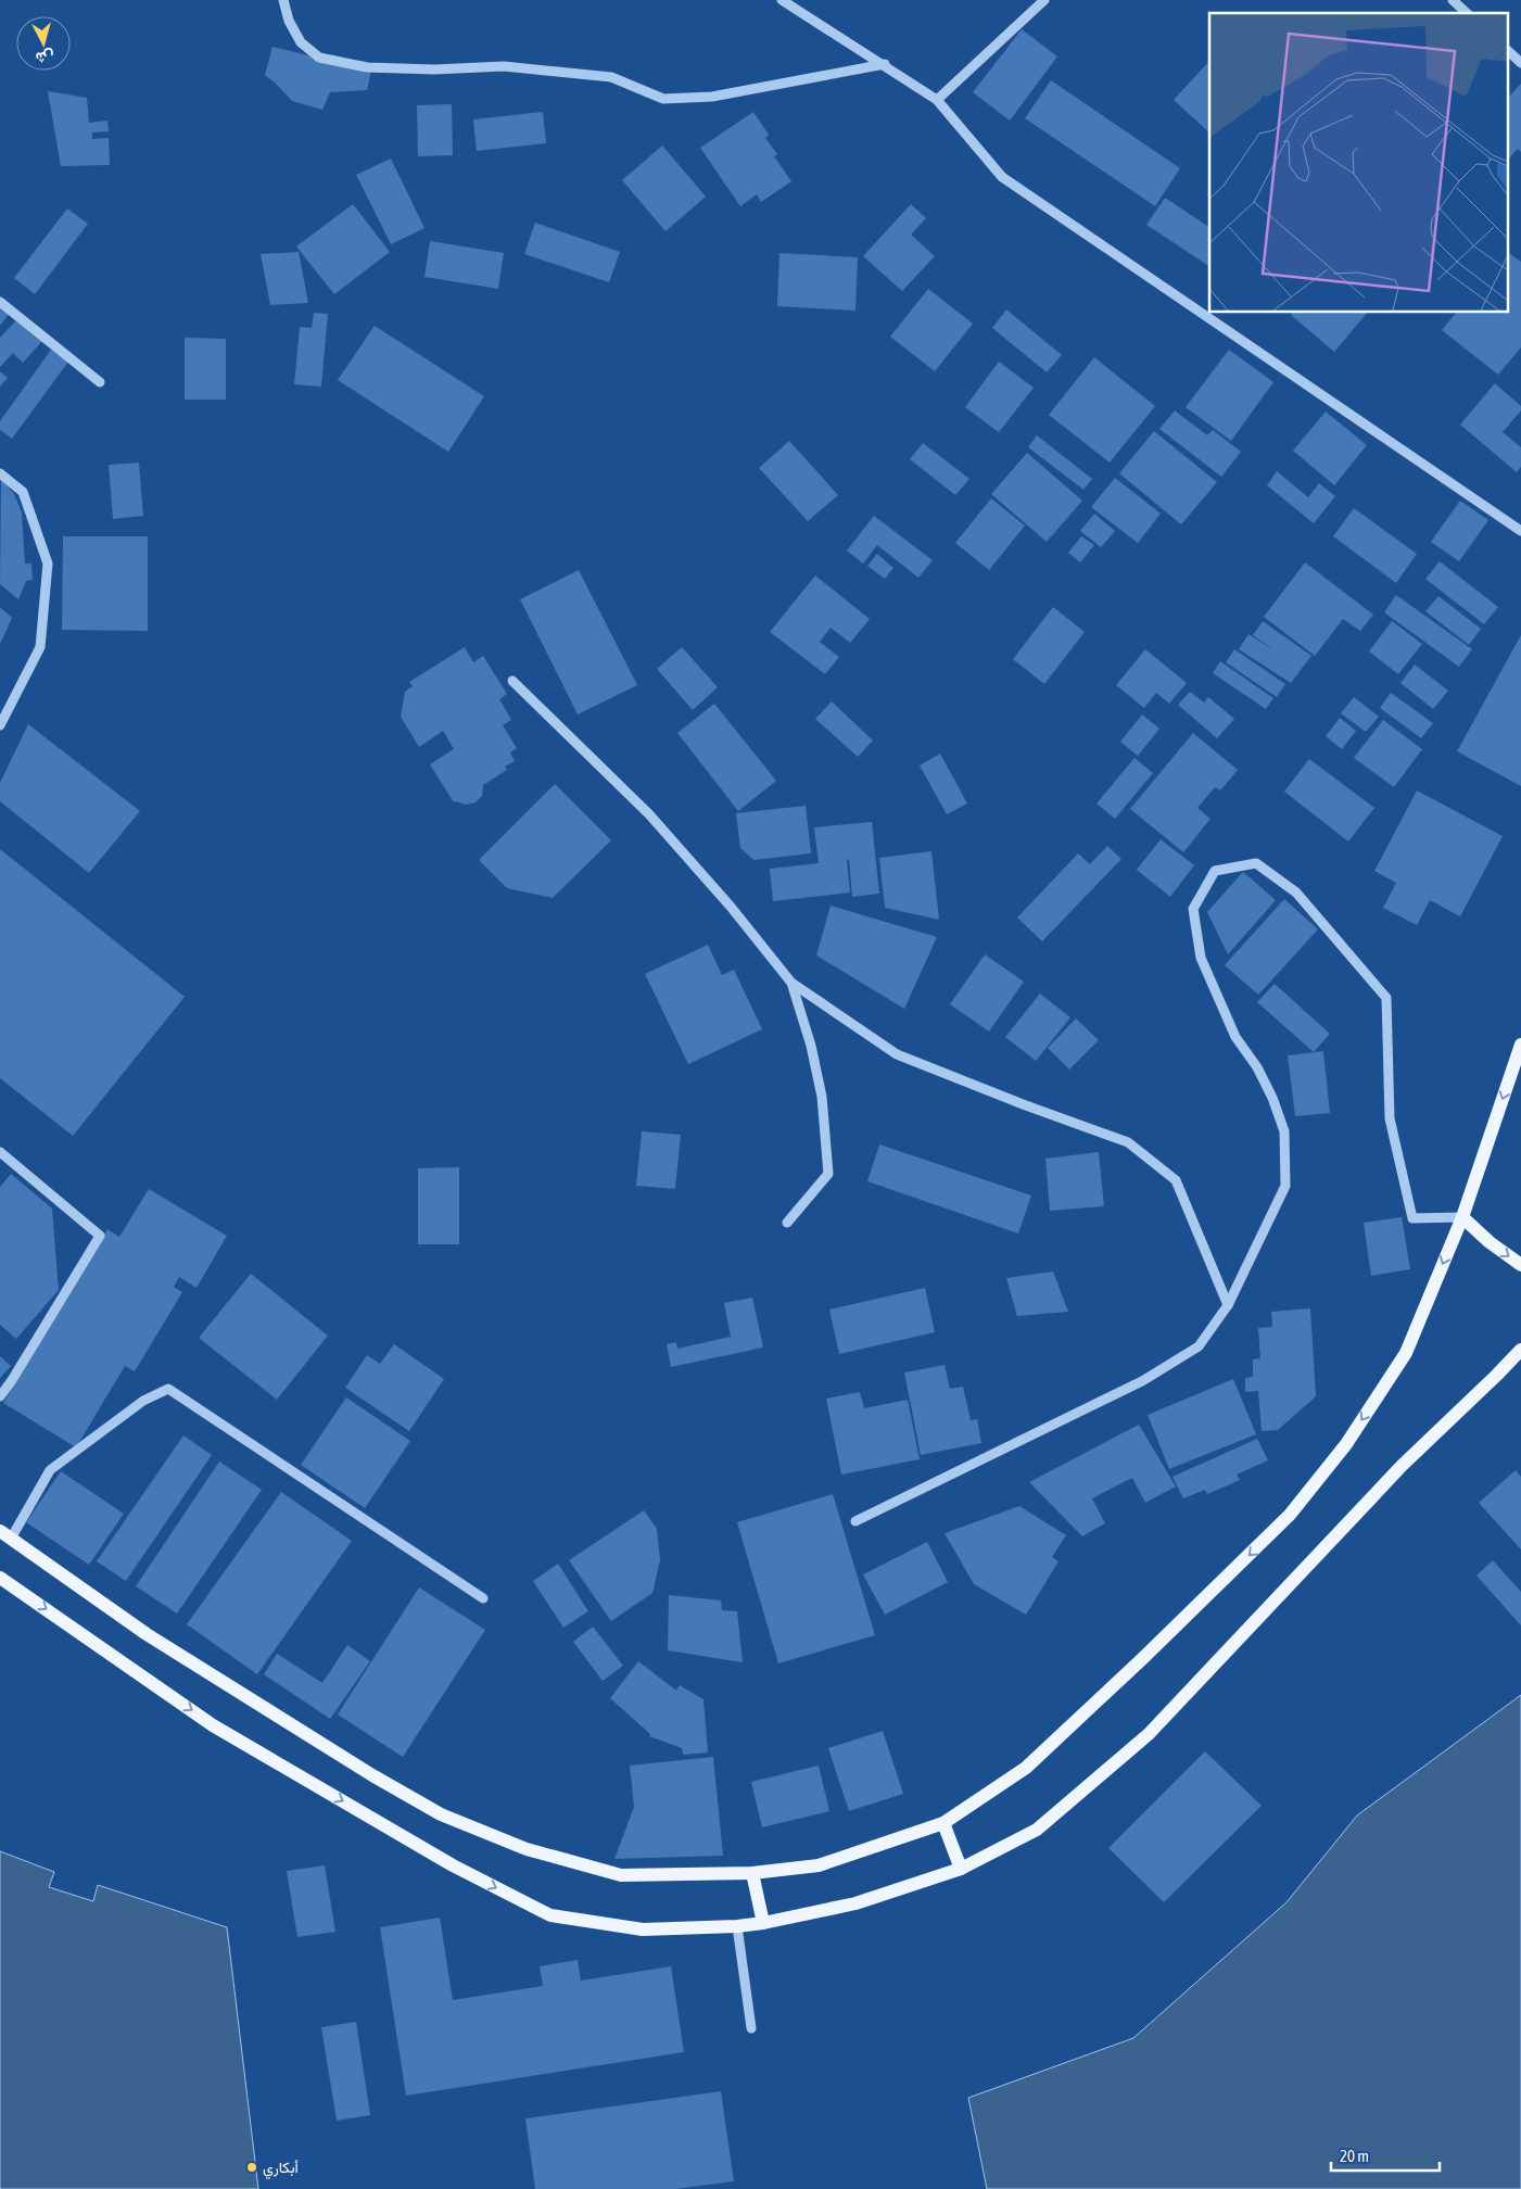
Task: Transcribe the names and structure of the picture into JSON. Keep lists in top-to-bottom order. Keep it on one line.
{"places":["أبكاري"],"scale_bar":"20 m","north":"bottom"}
